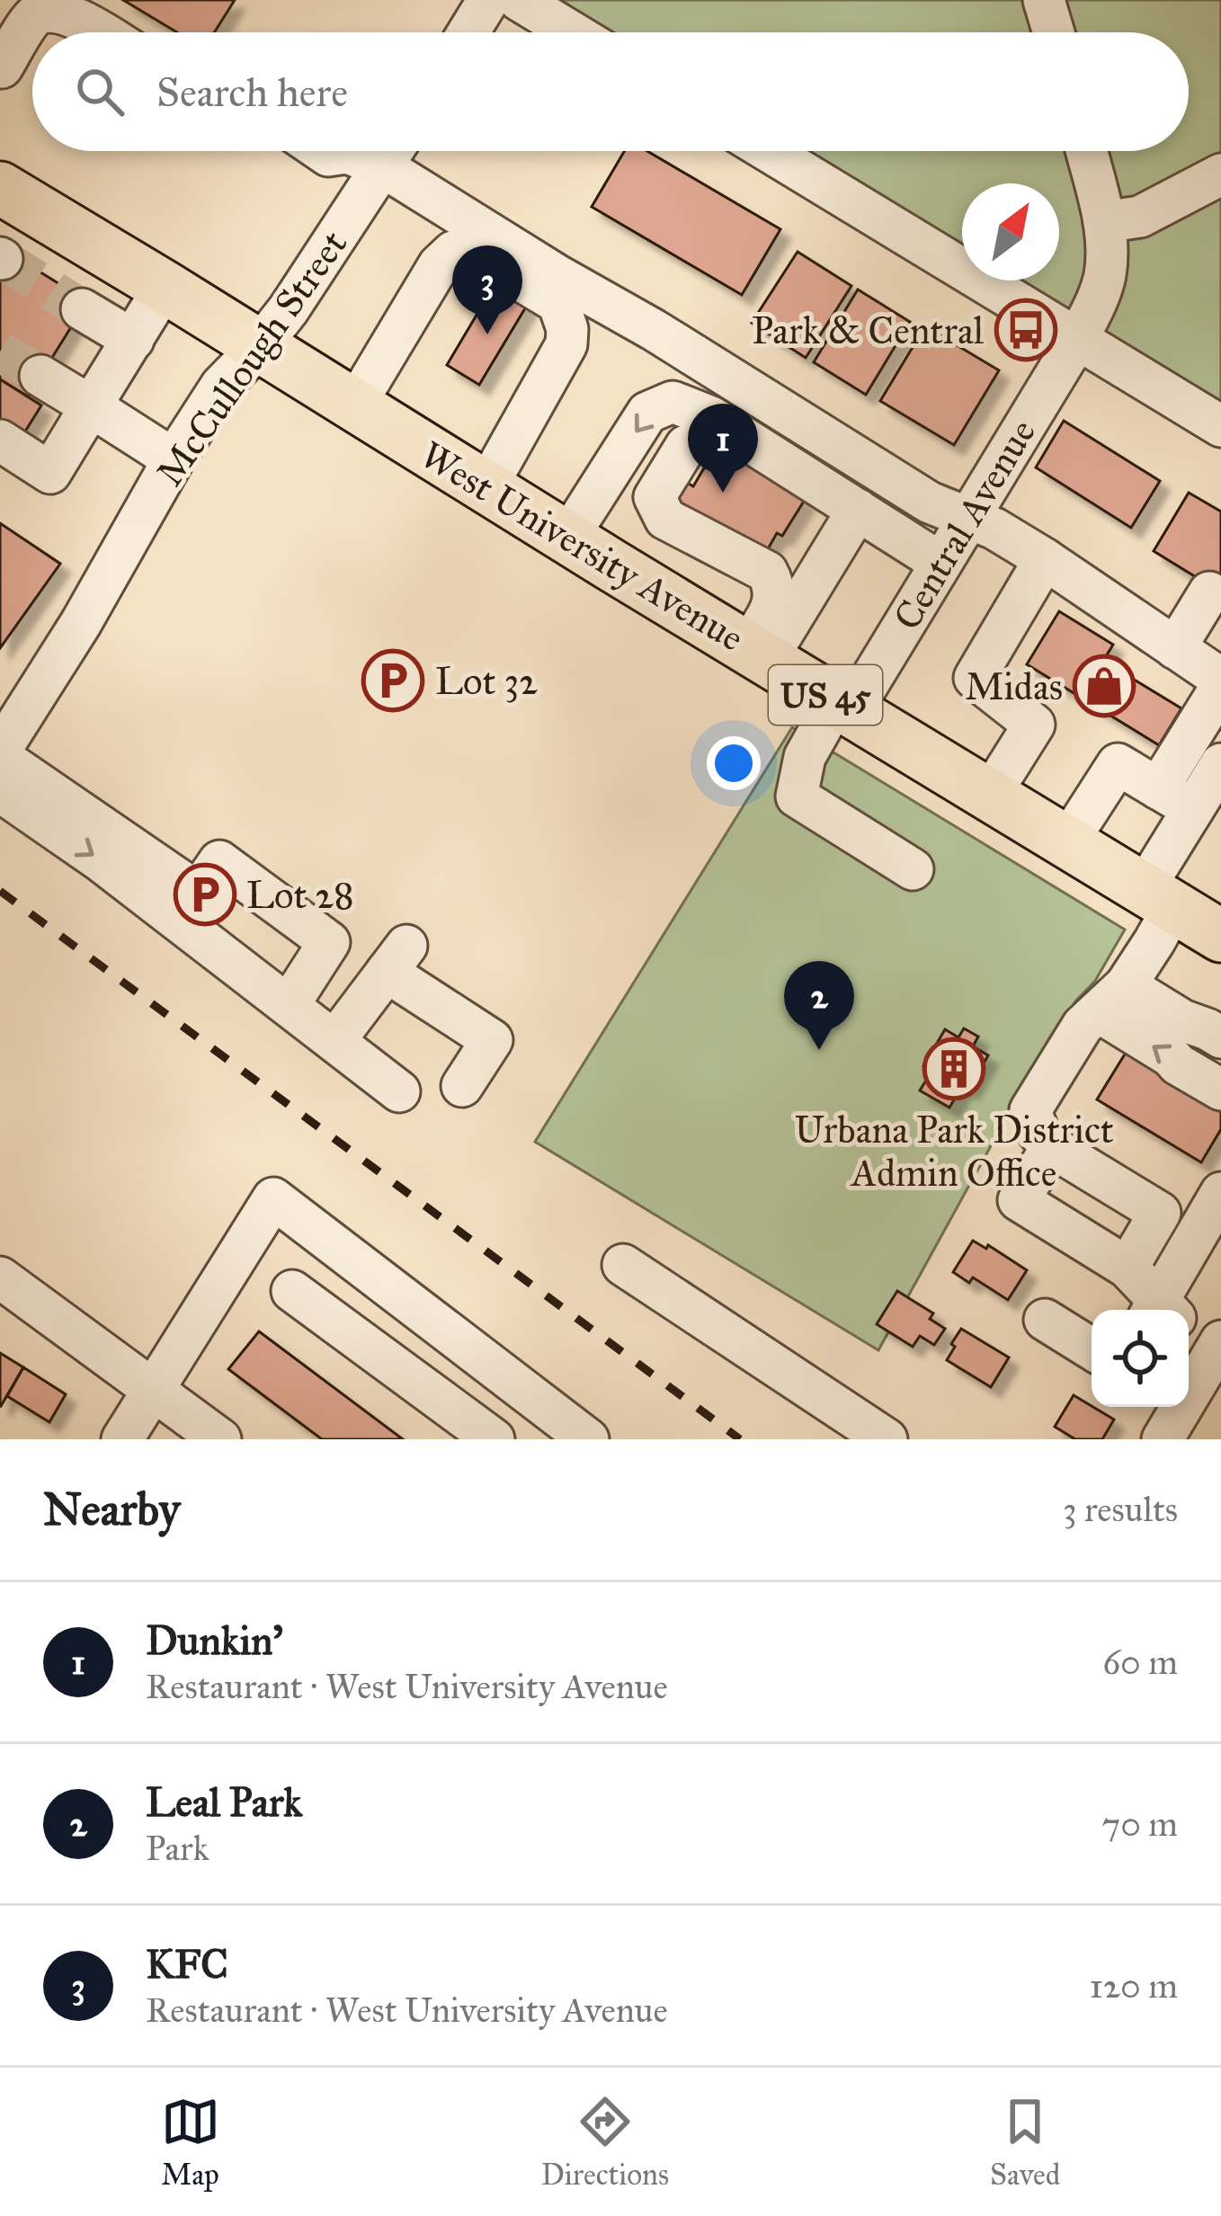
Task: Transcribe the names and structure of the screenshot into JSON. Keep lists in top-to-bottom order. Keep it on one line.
{"streets":{"main road":["West University Avenue","US 45"],"street":["McCullough Street","Central Avenue"]},"crossings":[["McCullough Street","West University Avenue"],["Central Avenue","West University Avenue"]],"places":{"bus stop":["Park & Central"],"parking":["Lot 32","Lot 28"],"shop":["Midas"],"building":["Urbana Park District Admin Office"]},"north":"top right","page":{"search":"Search here","pins":["3","1","2"],"heading":["Nearby","3 results"],"list":[{"mark":"1","name":"Dunkin'","note":"Restaurant · West University Avenue","value":"60 m"},{"mark":"2","name":"Leal Park","note":"Park","value":"70 m"},{"mark":"3","name":"KFC","note":"Restaurant · West University Avenue","value":"120 m"}],"nav":["Map","Directions","Saved"]}}
